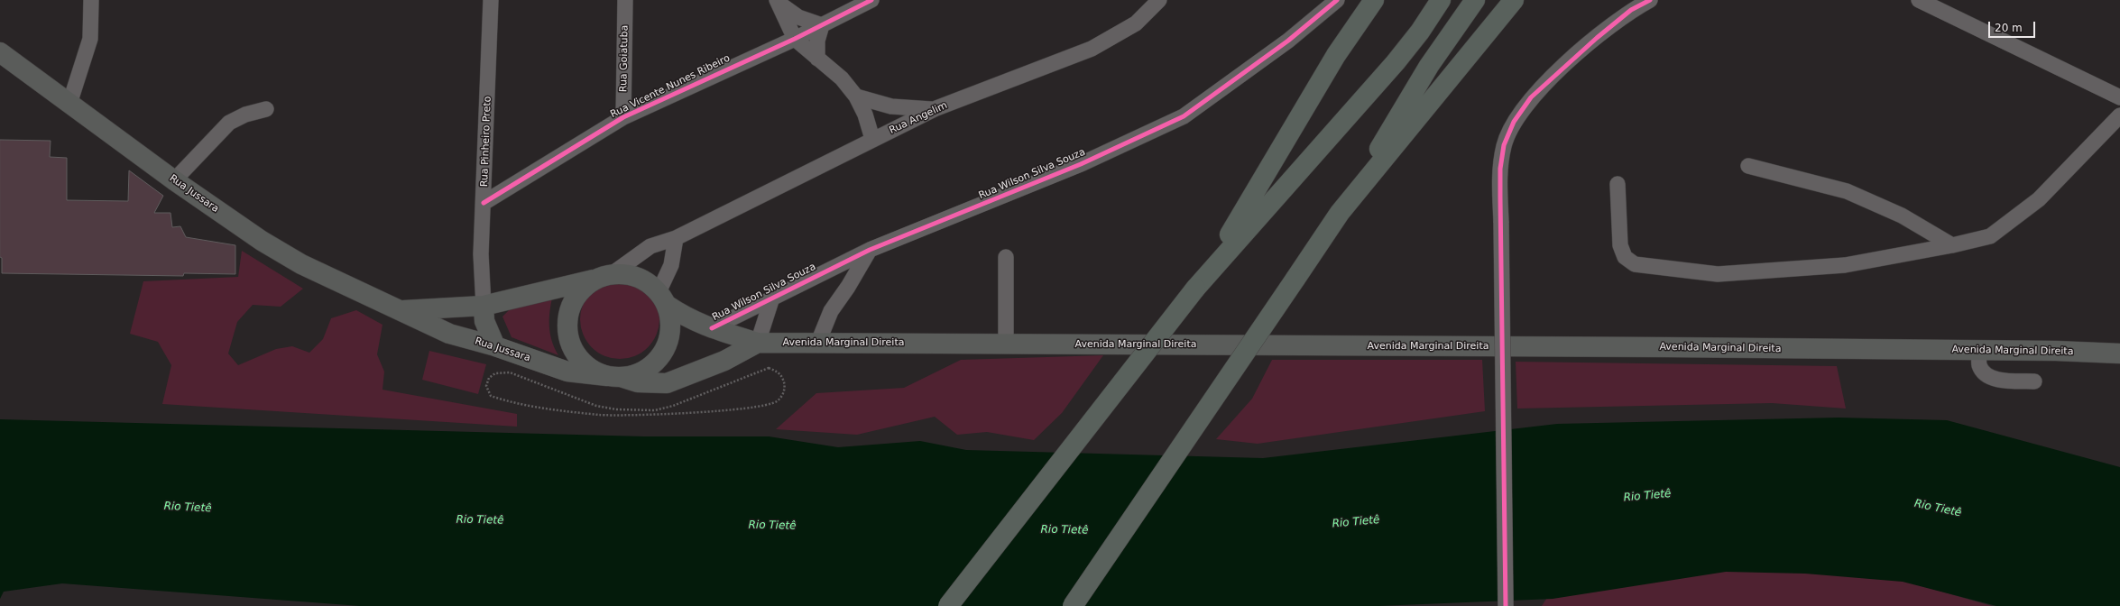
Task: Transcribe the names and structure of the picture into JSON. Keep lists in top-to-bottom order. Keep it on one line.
{"streets":{"main road":["Rua Jussara","Avenida Marginal Direita"],"street":["Rua Goiatuba","Rua Vicente Nunes Ribeiro","Rua Angelim","Rua Pinheiro Preto","Rua Wilson Silva Souza"]},"crossings":[["Rua Goiatuba","Rua Vicente Nunes Ribeiro"],["Rua Vicente Nunes Ribeiro","Rua Pinheiro Preto"],["Rua Angelim","Rua Jussara"],["Rua Angelim","Avenida Marginal Direita"],["Rua Pinheiro Preto","Rua Jussara"],["Rua Wilson Silva Souza","Avenida Marginal Direita"],["Rua Jussara","Avenida Marginal Direita"]],"water":["Rio Tietê"],"scale_bar":"20 m"}
